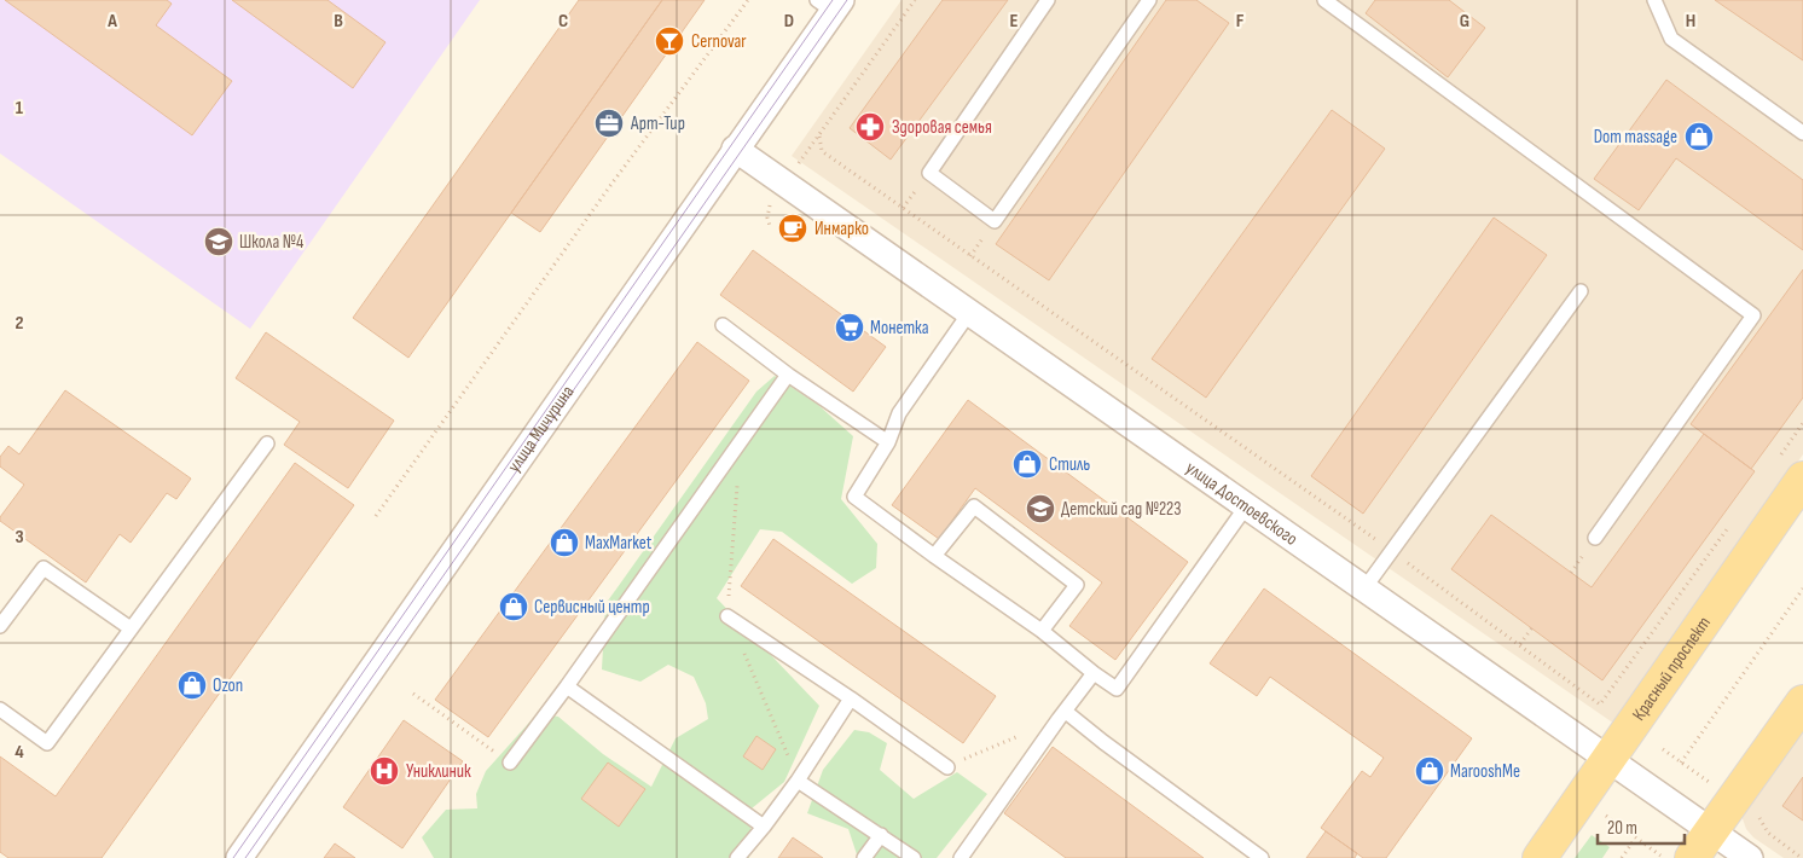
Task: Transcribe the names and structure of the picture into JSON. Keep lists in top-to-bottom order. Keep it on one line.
{"streets":{"main road":["Красный проспект"],"street":["улица Мичурина","улица Достоевского"]},"crossings":[["улица Мичурина","улица Достоевского"],["улица Достоевского","Красный проспект"]],"places":{"bar":["Cernovar"],"office":["Арт-Тир"],"pharmacy":["Здоровая семья"],"shop":["Dom massage","Стиль","MaxMarket","Сервисный центр","Ozon","MarooshMe"],"cafe":["Инмарко"],"school or university":["Школа №4","Детский сад №223"],"supermarket":["Монетка"],"hospital":["Униклиник"]},"scale_bar":"20 m","grid":{"columns":["A","B","C","D","E","F","G","H"],"rows":["1","2","3","4"]}}
